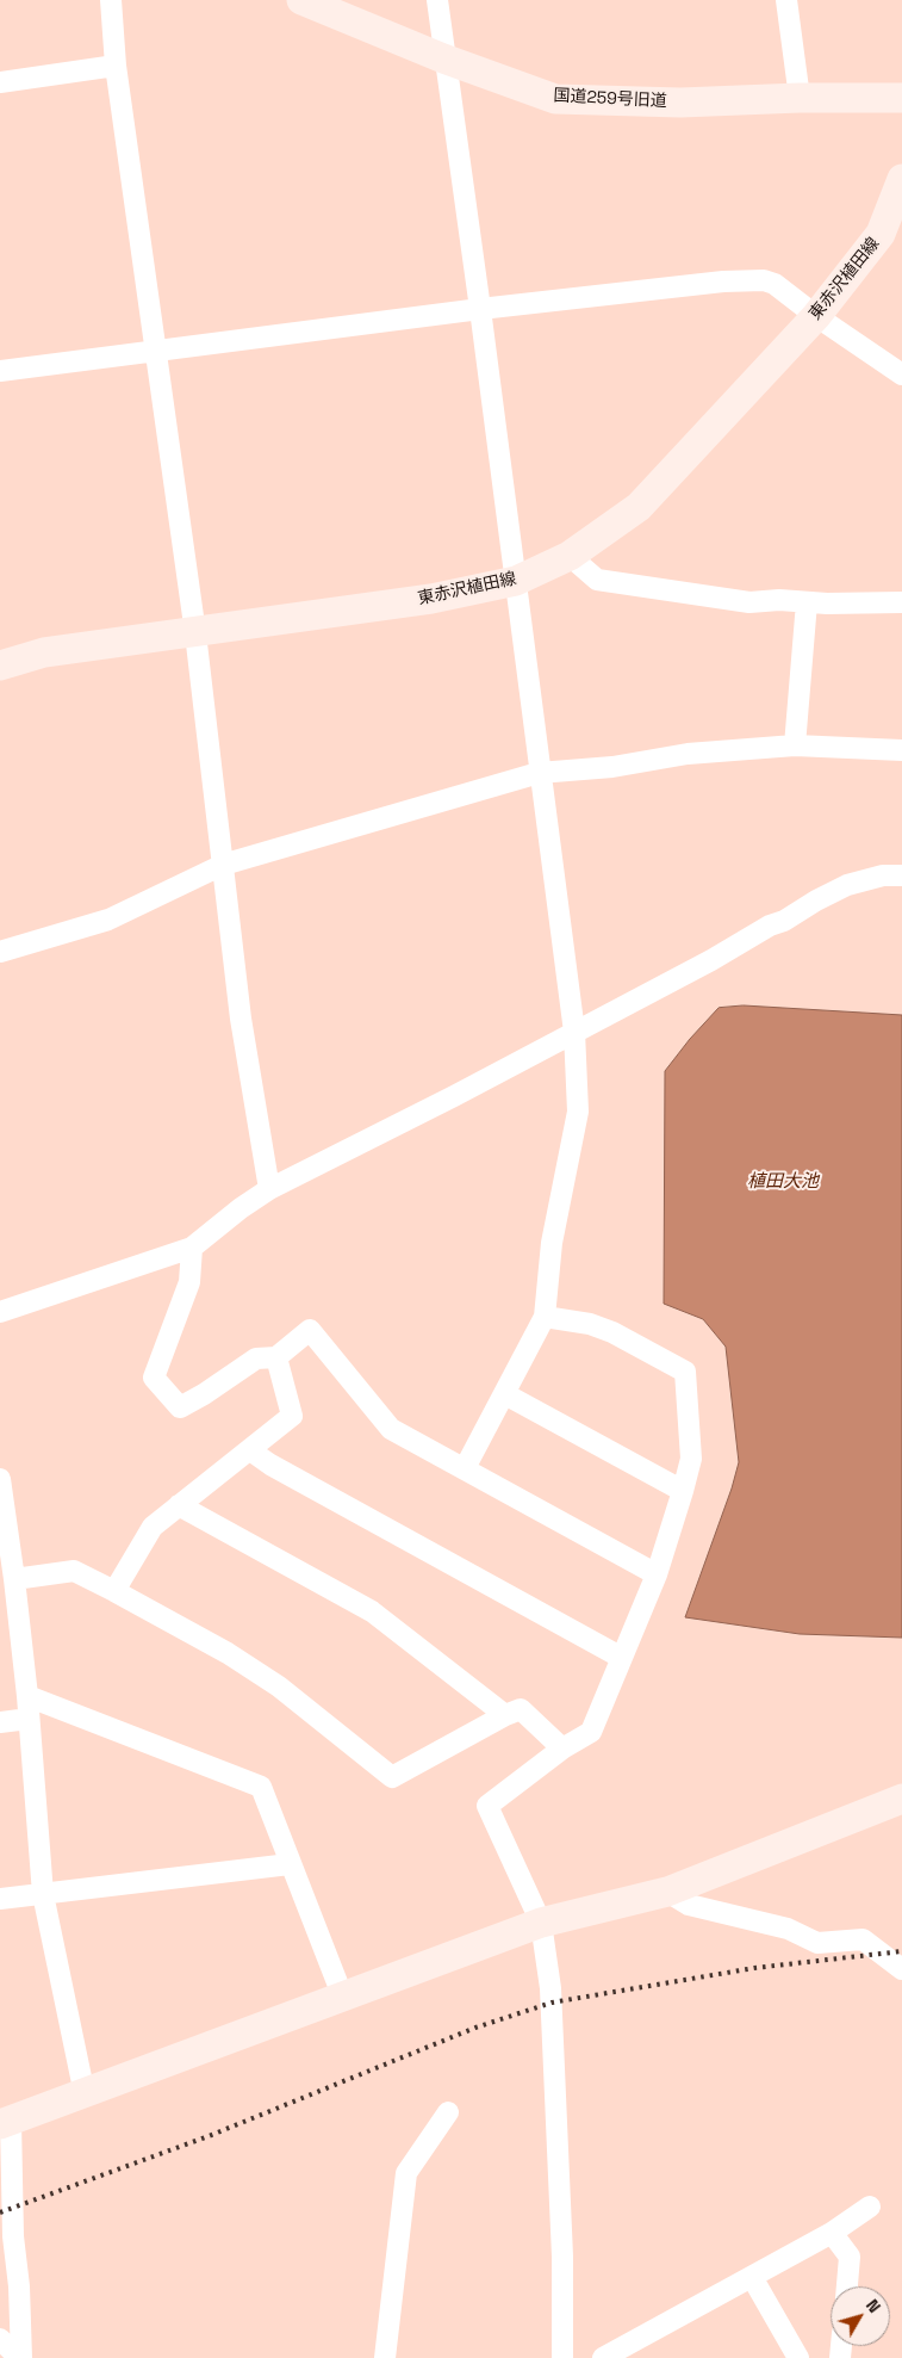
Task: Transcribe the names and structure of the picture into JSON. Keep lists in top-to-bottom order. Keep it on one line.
{"streets":{"street":["国道259号旧道","東赤沢植田線"]},"water":["植田大池"],"north":"top right"}
